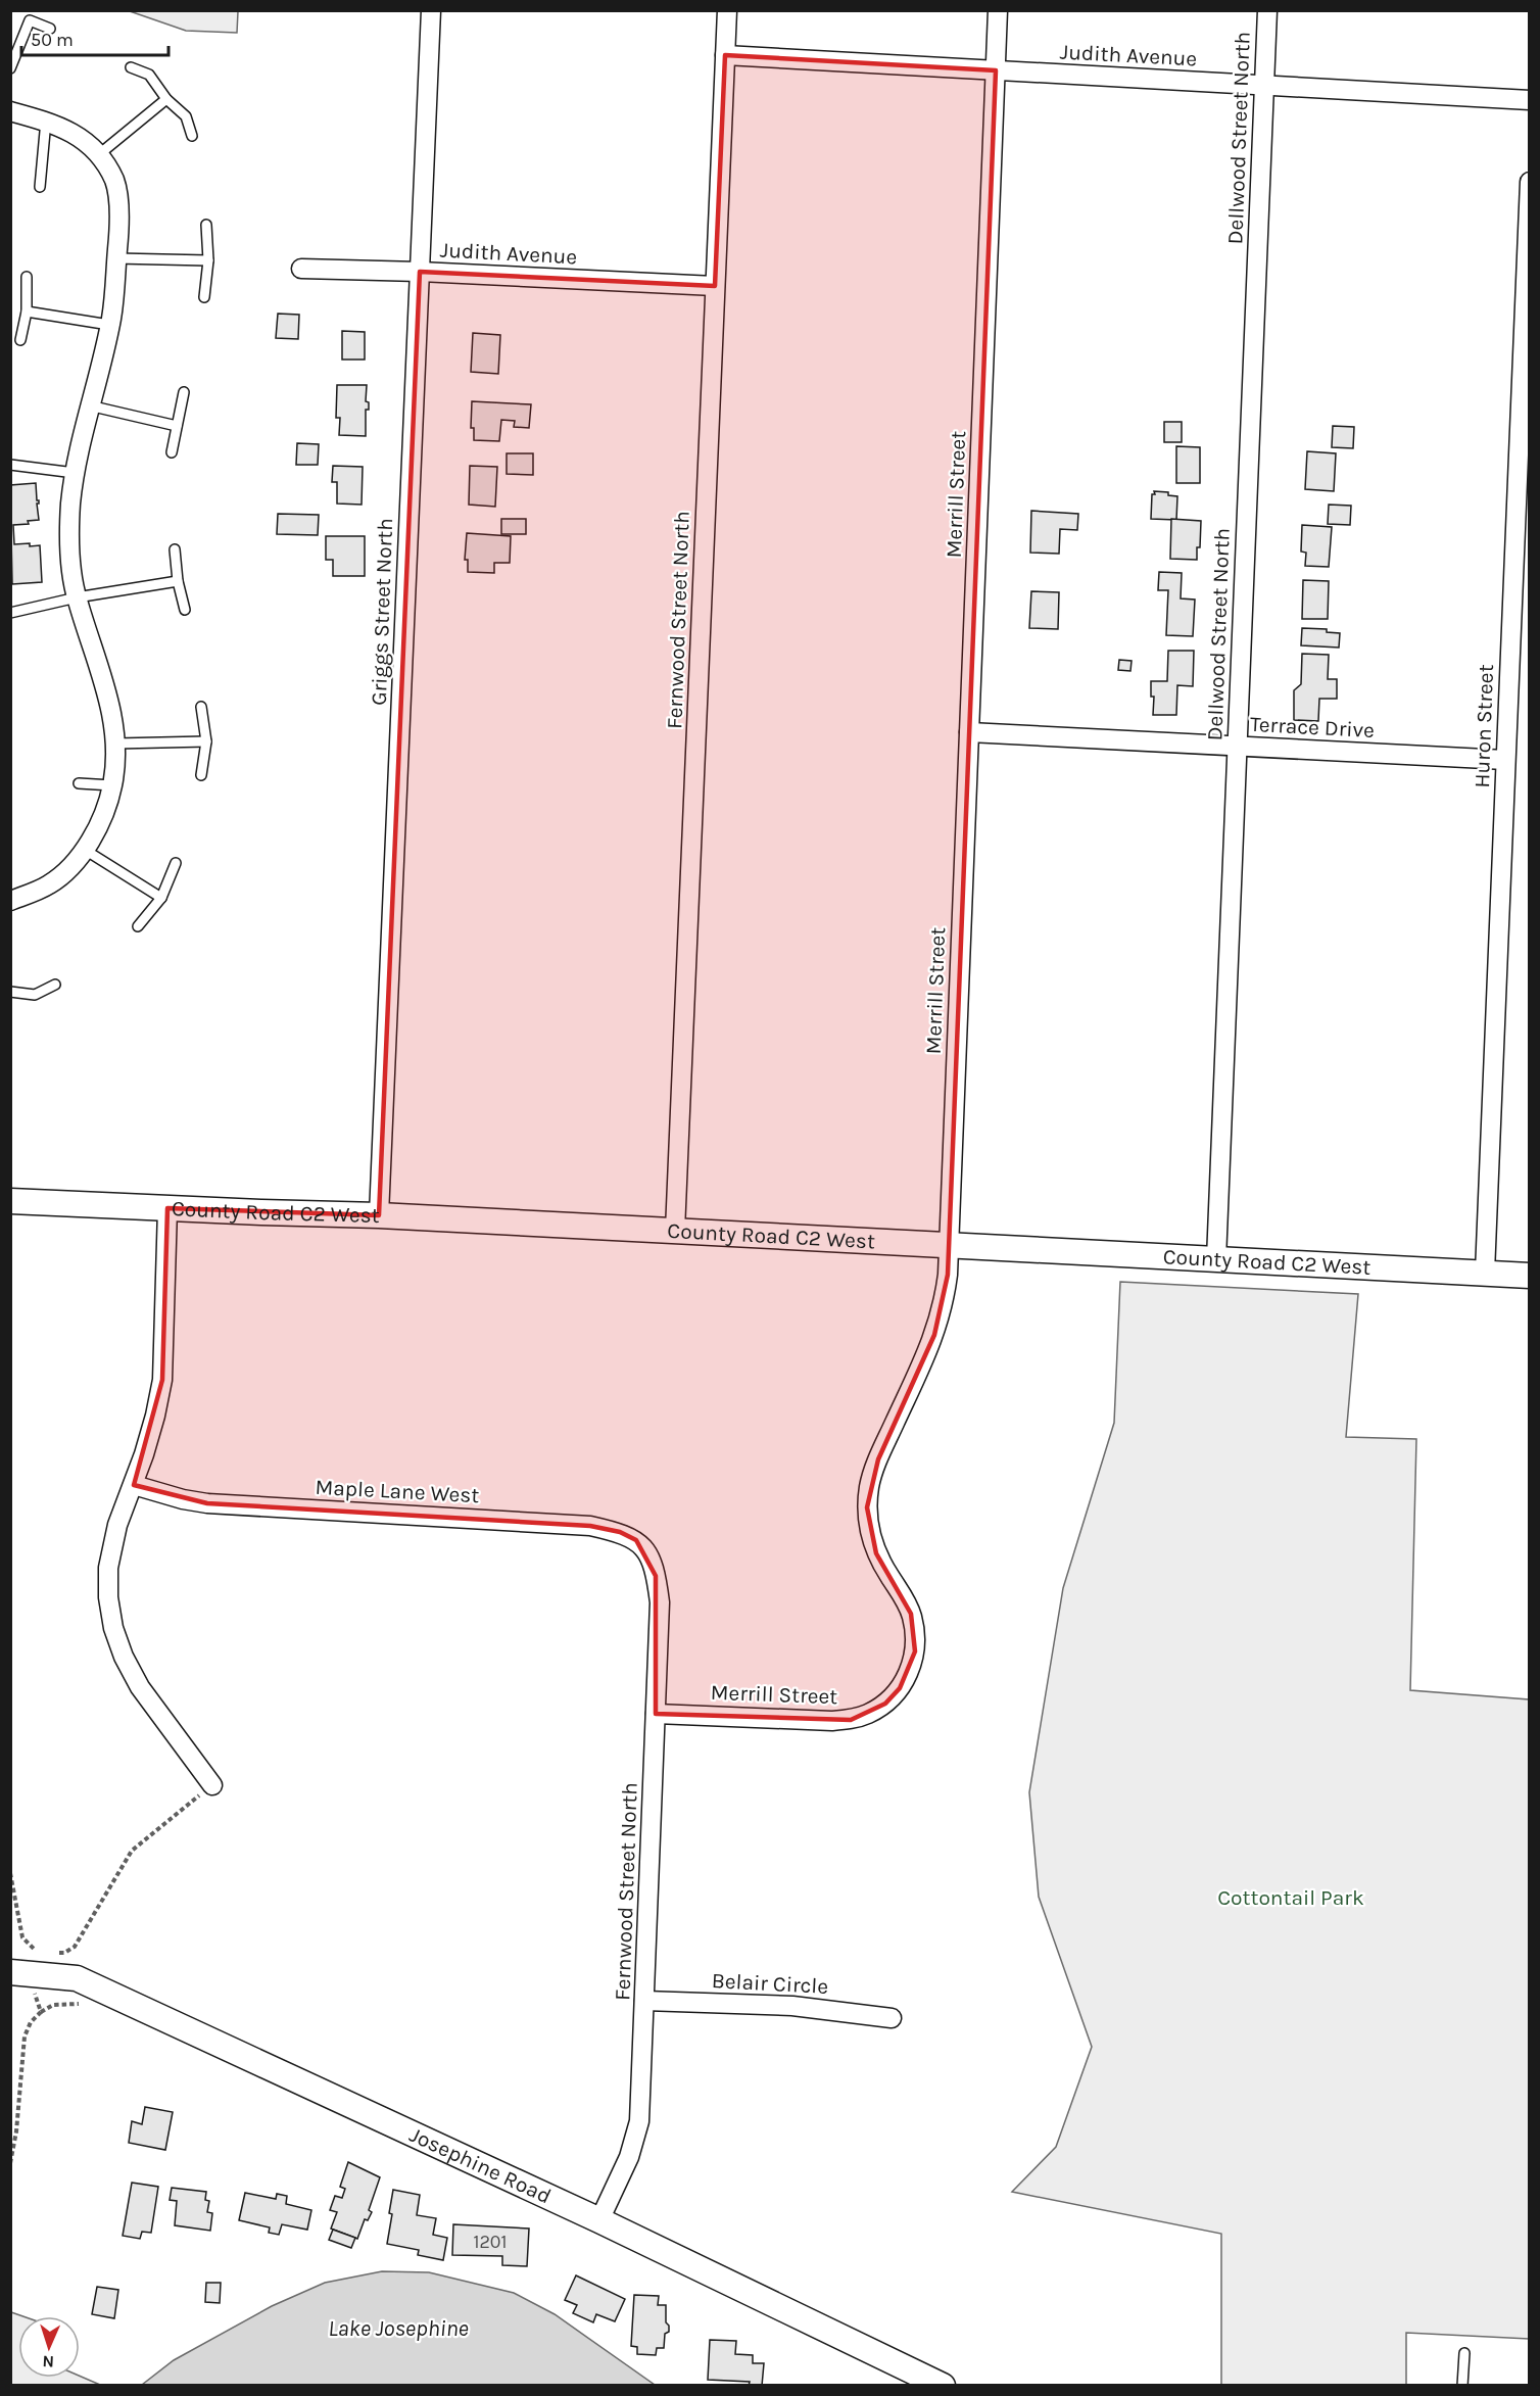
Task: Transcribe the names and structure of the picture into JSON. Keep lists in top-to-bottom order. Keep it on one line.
{"streets":{"street":["Judith Avenue","Dellwood Street North","Merrill Street","Griggs Street North","Fernwood Street North","Huron Street","Terrace Drive","County Road C2 West","Maple Lane West","Belair Circle","Josephine Road"]},"crossings":[["Judith Avenue","Dellwood Street North"],["Judith Avenue","Merrill Street"],["Judith Avenue","Griggs Street North"],["Judith Avenue","Fernwood Street North"],["Dellwood Street North","Terrace Drive"],["Dellwood Street North","County Road C2 West"],["Merrill Street","Fernwood Street North"],["Merrill Street","Terrace Drive"],["Merrill Street","County Road C2 West"],["Griggs Street North","County Road C2 West"],["Fernwood Street North","County Road C2 West"],["Fernwood Street North","Maple Lane West"],["Fernwood Street North","Belair Circle"],["Fernwood Street North","Josephine Road"],["Huron Street","Terrace Drive"],["Huron Street","County Road C2 West"]],"water":["Lake Josephine"],"parks":["Cottontail Park"],"house_numbers":["1201"],"scale_bar":"50 m","north":"bottom"}
